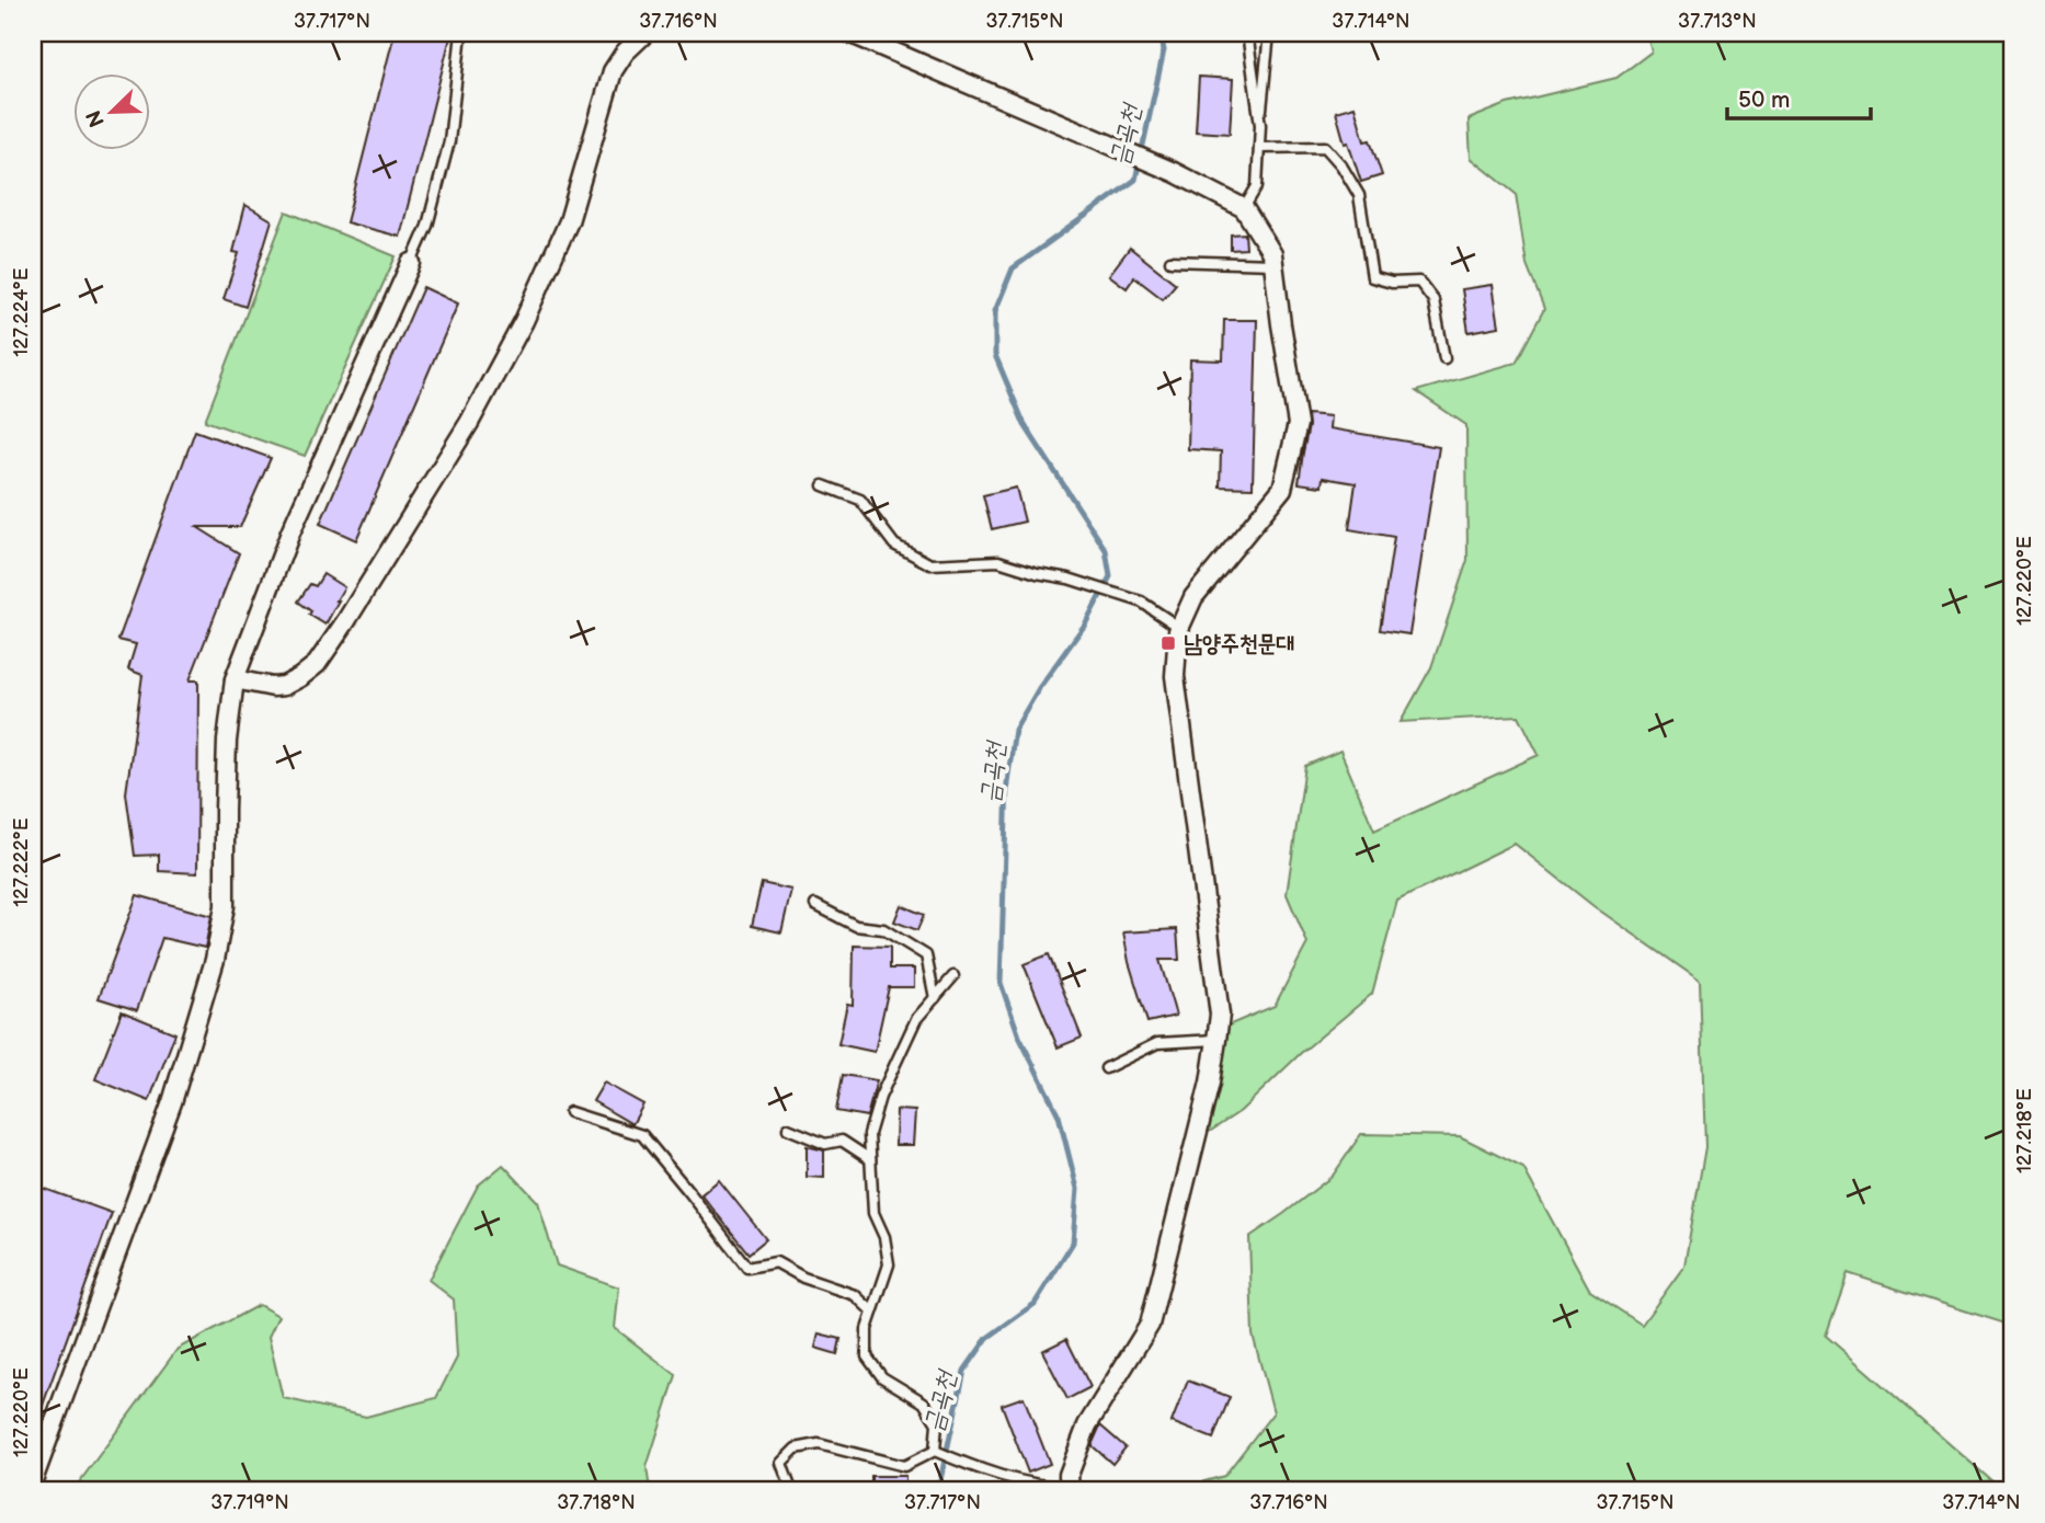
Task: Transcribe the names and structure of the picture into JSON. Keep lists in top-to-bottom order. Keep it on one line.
{"water":["금곡천"],"places":{"transit":["남양주천문대"]},"scale_bar":"50 m","north":"bottom left","coordinates":["37.717°N","37.716°N","37.715°N","37.714°N","37.713°N","127.224°E","127.220°E","127.222°E","127.218°E","37.719°N","37.718°N"]}
